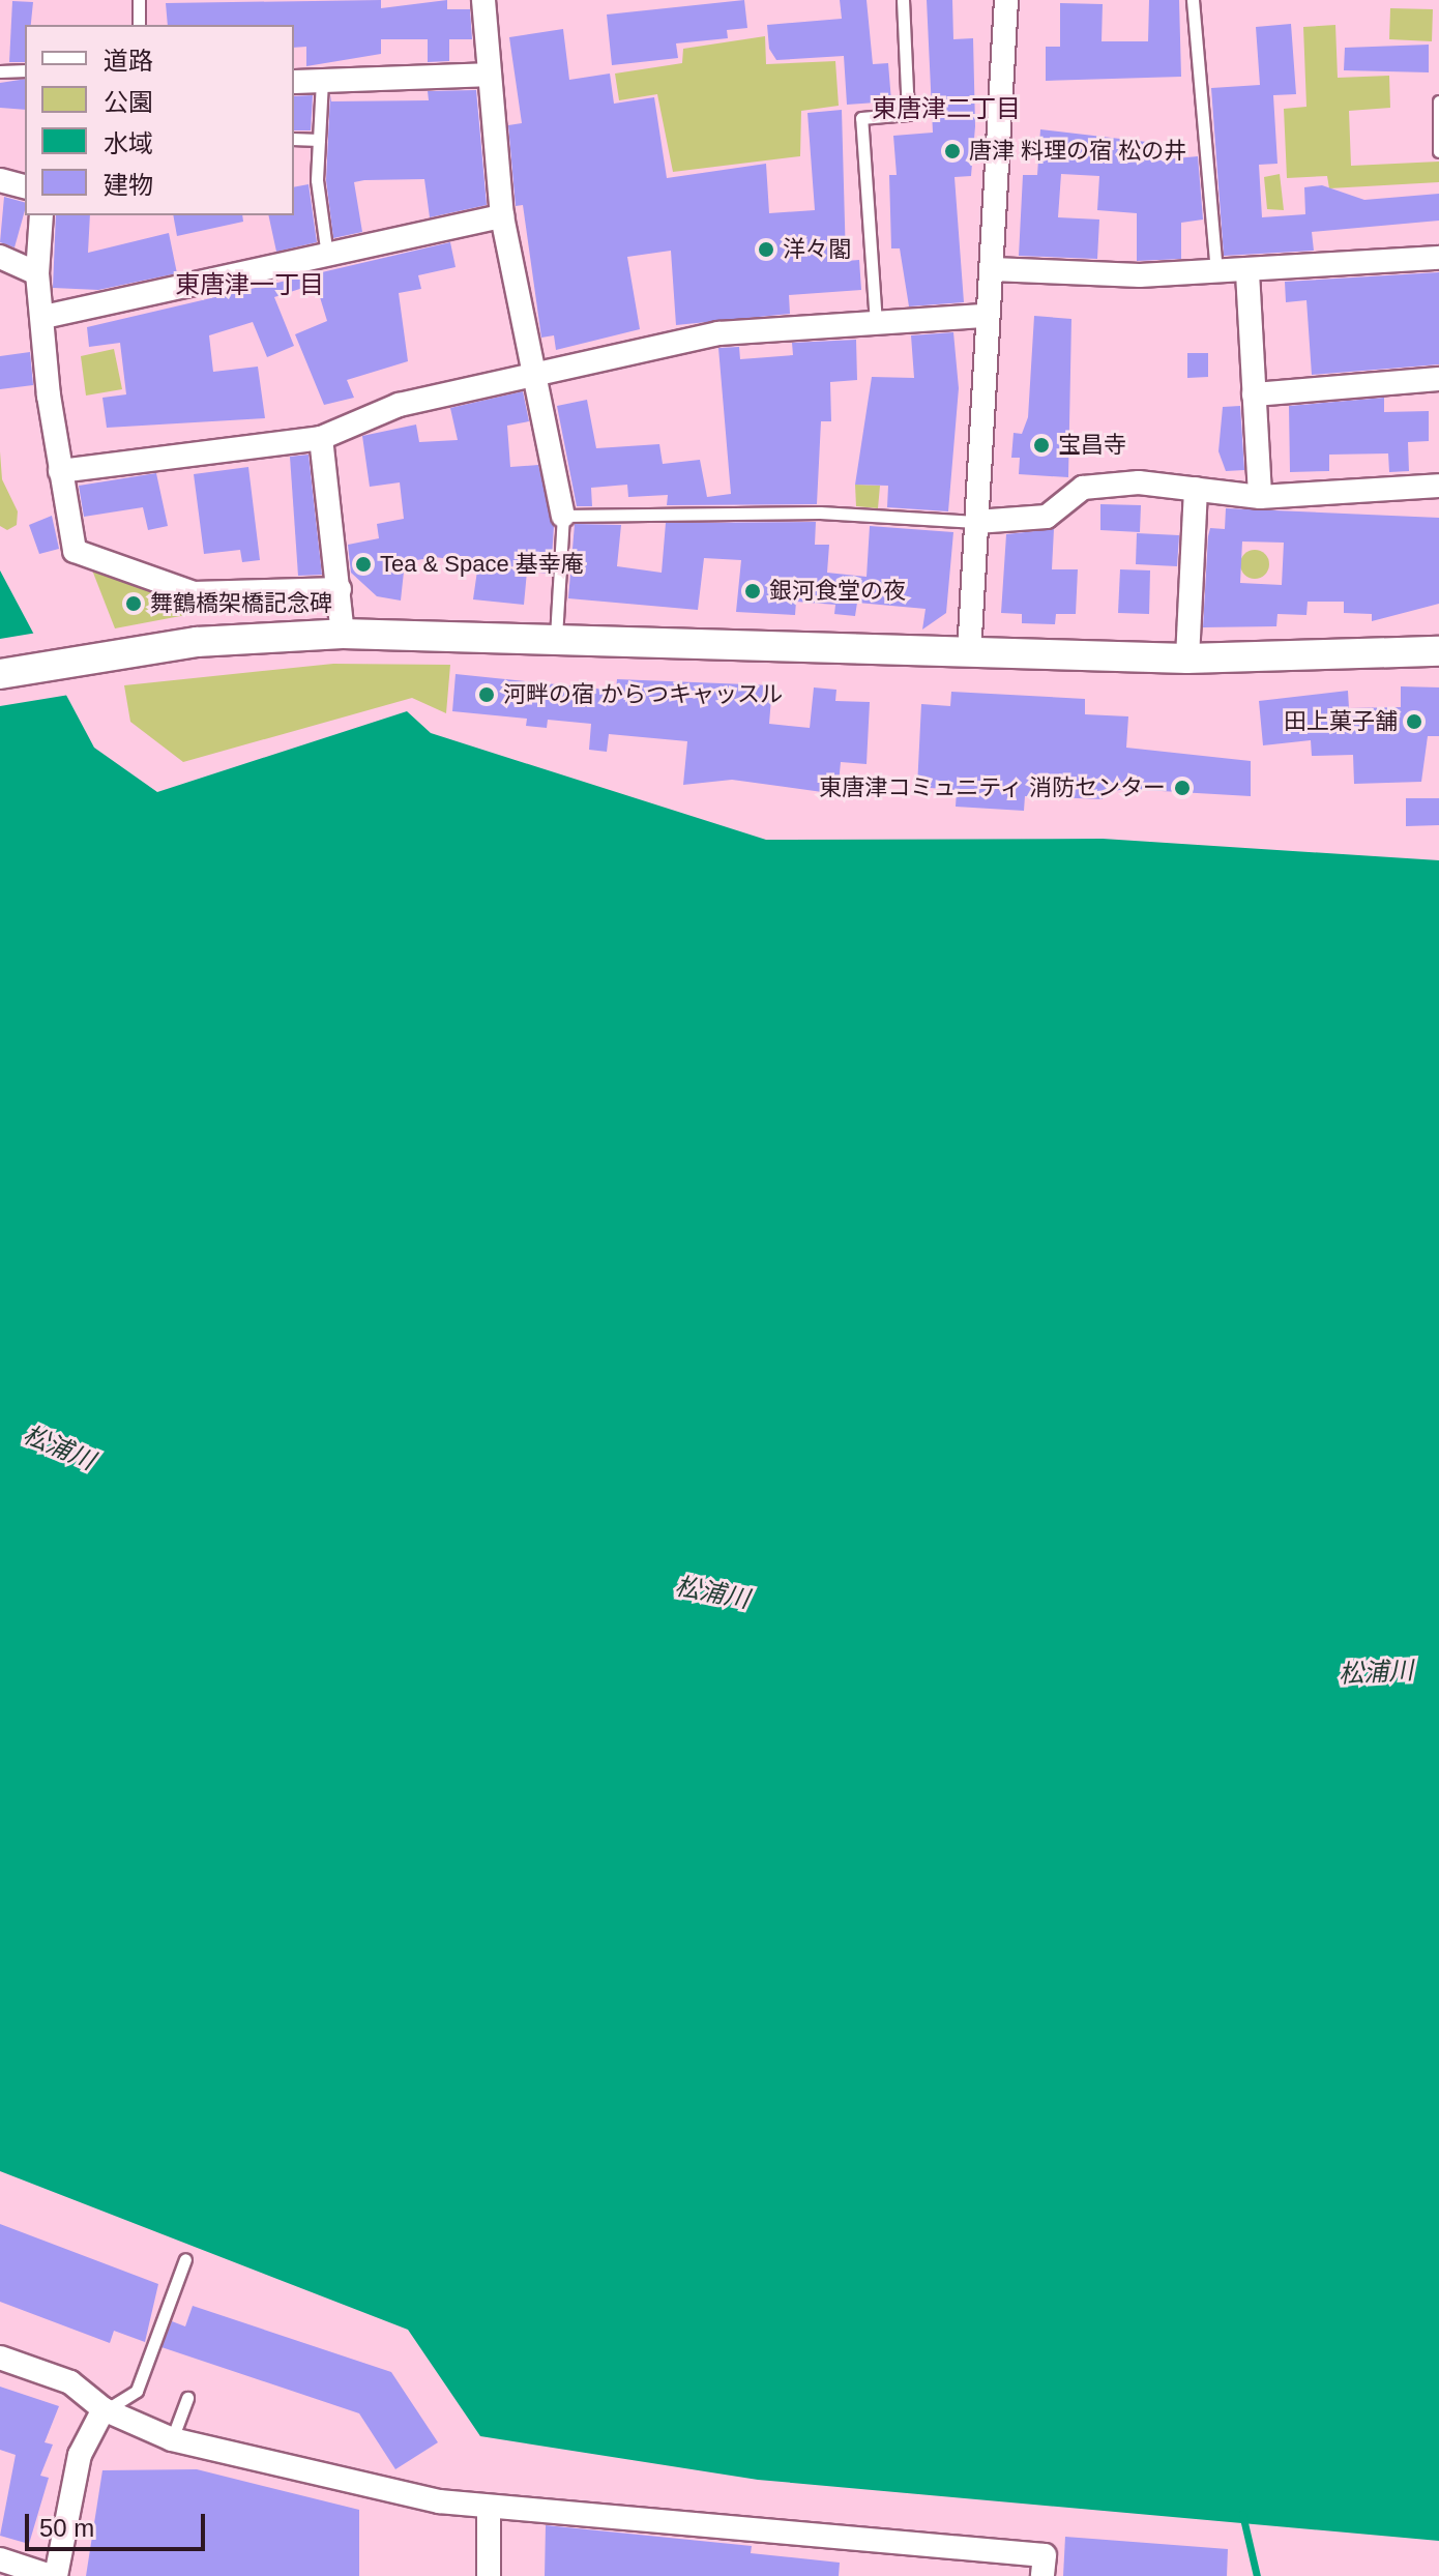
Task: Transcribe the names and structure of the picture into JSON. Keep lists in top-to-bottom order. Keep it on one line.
{"districts":["東唐津二丁目","東唐津一丁目"],"water":["松浦川"],"places":["唐津 料理の宿 松の井","洋々閣","宝昌寺","Tea & Space 基幸庵","銀河食堂の夜","舞鶴橋架橋記念碑","河畔の宿 からつキャッスル","田上菓子舗","東唐津コミュニティ 消防センター"],"legend":["道路","公園","水域","建物"],"scale_bar":"50 m"}
